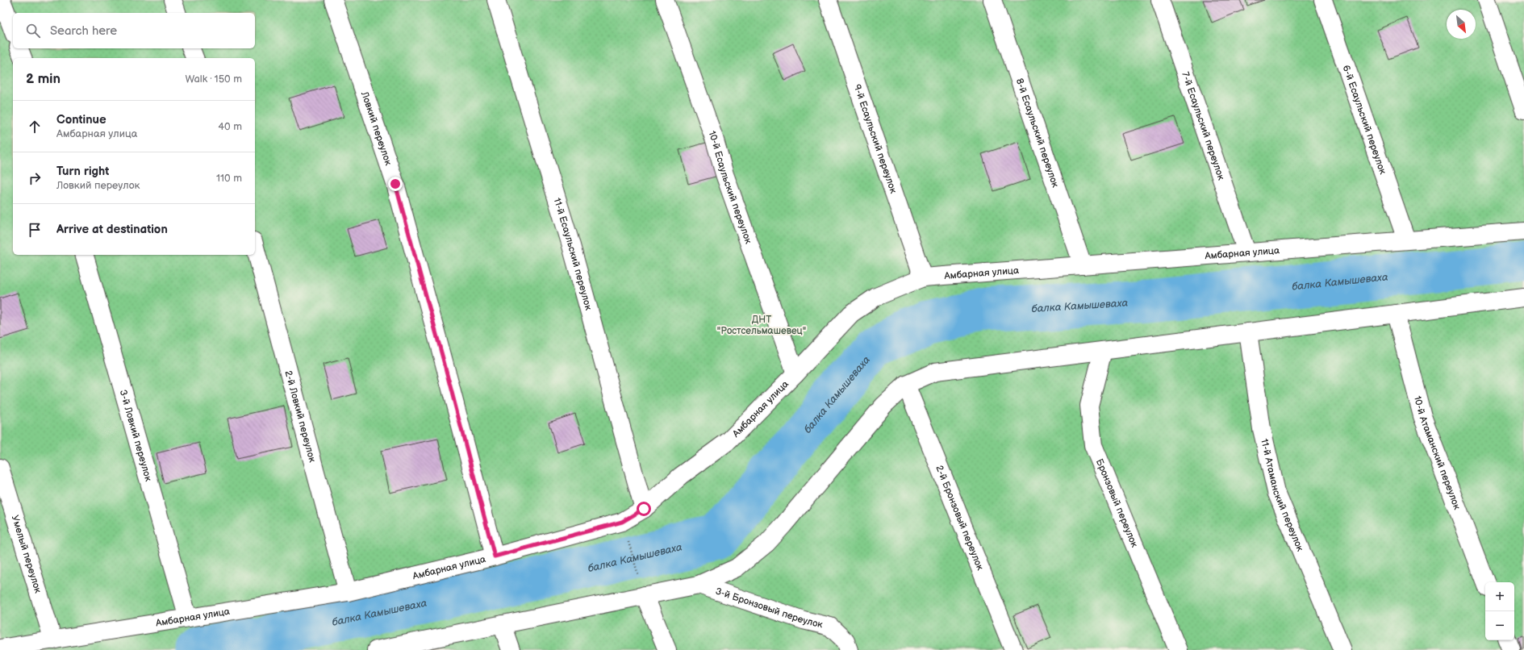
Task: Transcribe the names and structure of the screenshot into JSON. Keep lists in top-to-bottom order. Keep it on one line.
{"streets":{"street":["6-й Есаульский переулок","7-й Есаульский переулок","Ловкий переулок","8-й Есаульский переулок","9-й Есаульский переулок","10-й Есаульский переулок","Амбарная улица","11-й Есаульский переулок","2-й Ловкий переулок","3-й Ловкий переулок","10-й Атаманский переулок","11-й Атаманский переулок","Бронзовый переулок","2-й Бронзовый переулок","Умелый переулок","3-й Бронзовый переулок"]},"crossings":[["6-й Есаульский переулок","Амбарная улица"],["7-й Есаульский переулок","Амбарная улица"],["Ловкий переулок","Амбарная улица"],["8-й Есаульский переулок","Амбарная улица"],["9-й Есаульский переулок","Амбарная улица"],["10-й Есаульский переулок","Амбарная улица"],["Амбарная улица","11-й Есаульский переулок"],["Амбарная улица","2-й Ловкий переулок"],["Амбарная улица","3-й Ловкий переулок"],["Амбарная улица","Умелый переулок"]],"water":["балка Камышеваха"],"parks":["ДНТ \"Ростсельмашевец\""],"north":"bottom right","page":{"search":"Search here","heading":["2 min","Walk · 150 m"],"list":[["Continue","Амбарная улица","40 m"],["Turn right","Ловкий переулок","110 m"],"Arrive at destination"],"map_buttons":["+","−"]}}
